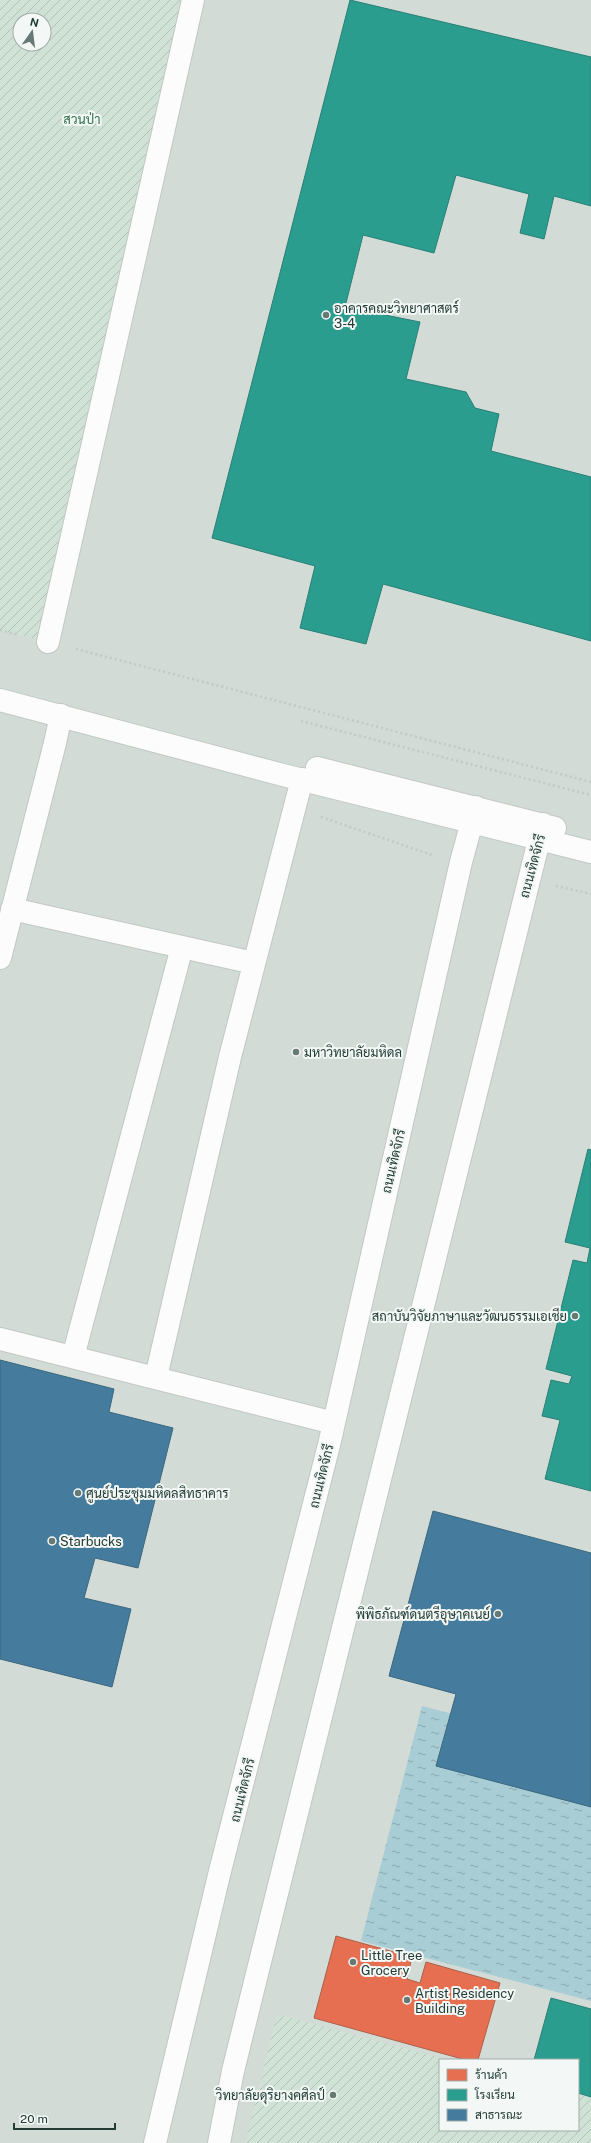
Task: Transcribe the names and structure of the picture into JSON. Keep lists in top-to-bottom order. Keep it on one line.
{"streets":{"lane":["ถนนเทิดจักรี"]},"parks":["สวนป่า"],"places":["อาคารคณะวิทยาศาสตร์ 3-4","มหาวิทยาลัยมหิดล","สถาบันวิจัยภาษาและวัฒนธรรมเอเชีย","ศูนย์ประชุมมหิดลสิทธาคาร","Starbucks","พิพิธภัณฑ์ดนตรีอุษาคเนย์","Little Tree Grocery","Artist Residency Building","วิทยาลัยดุริยางคศิลป์"],"legend":["ร้านค้า","โรงเรียน","สาธารณะ"],"scale_bar":"20 m","north":"top"}
